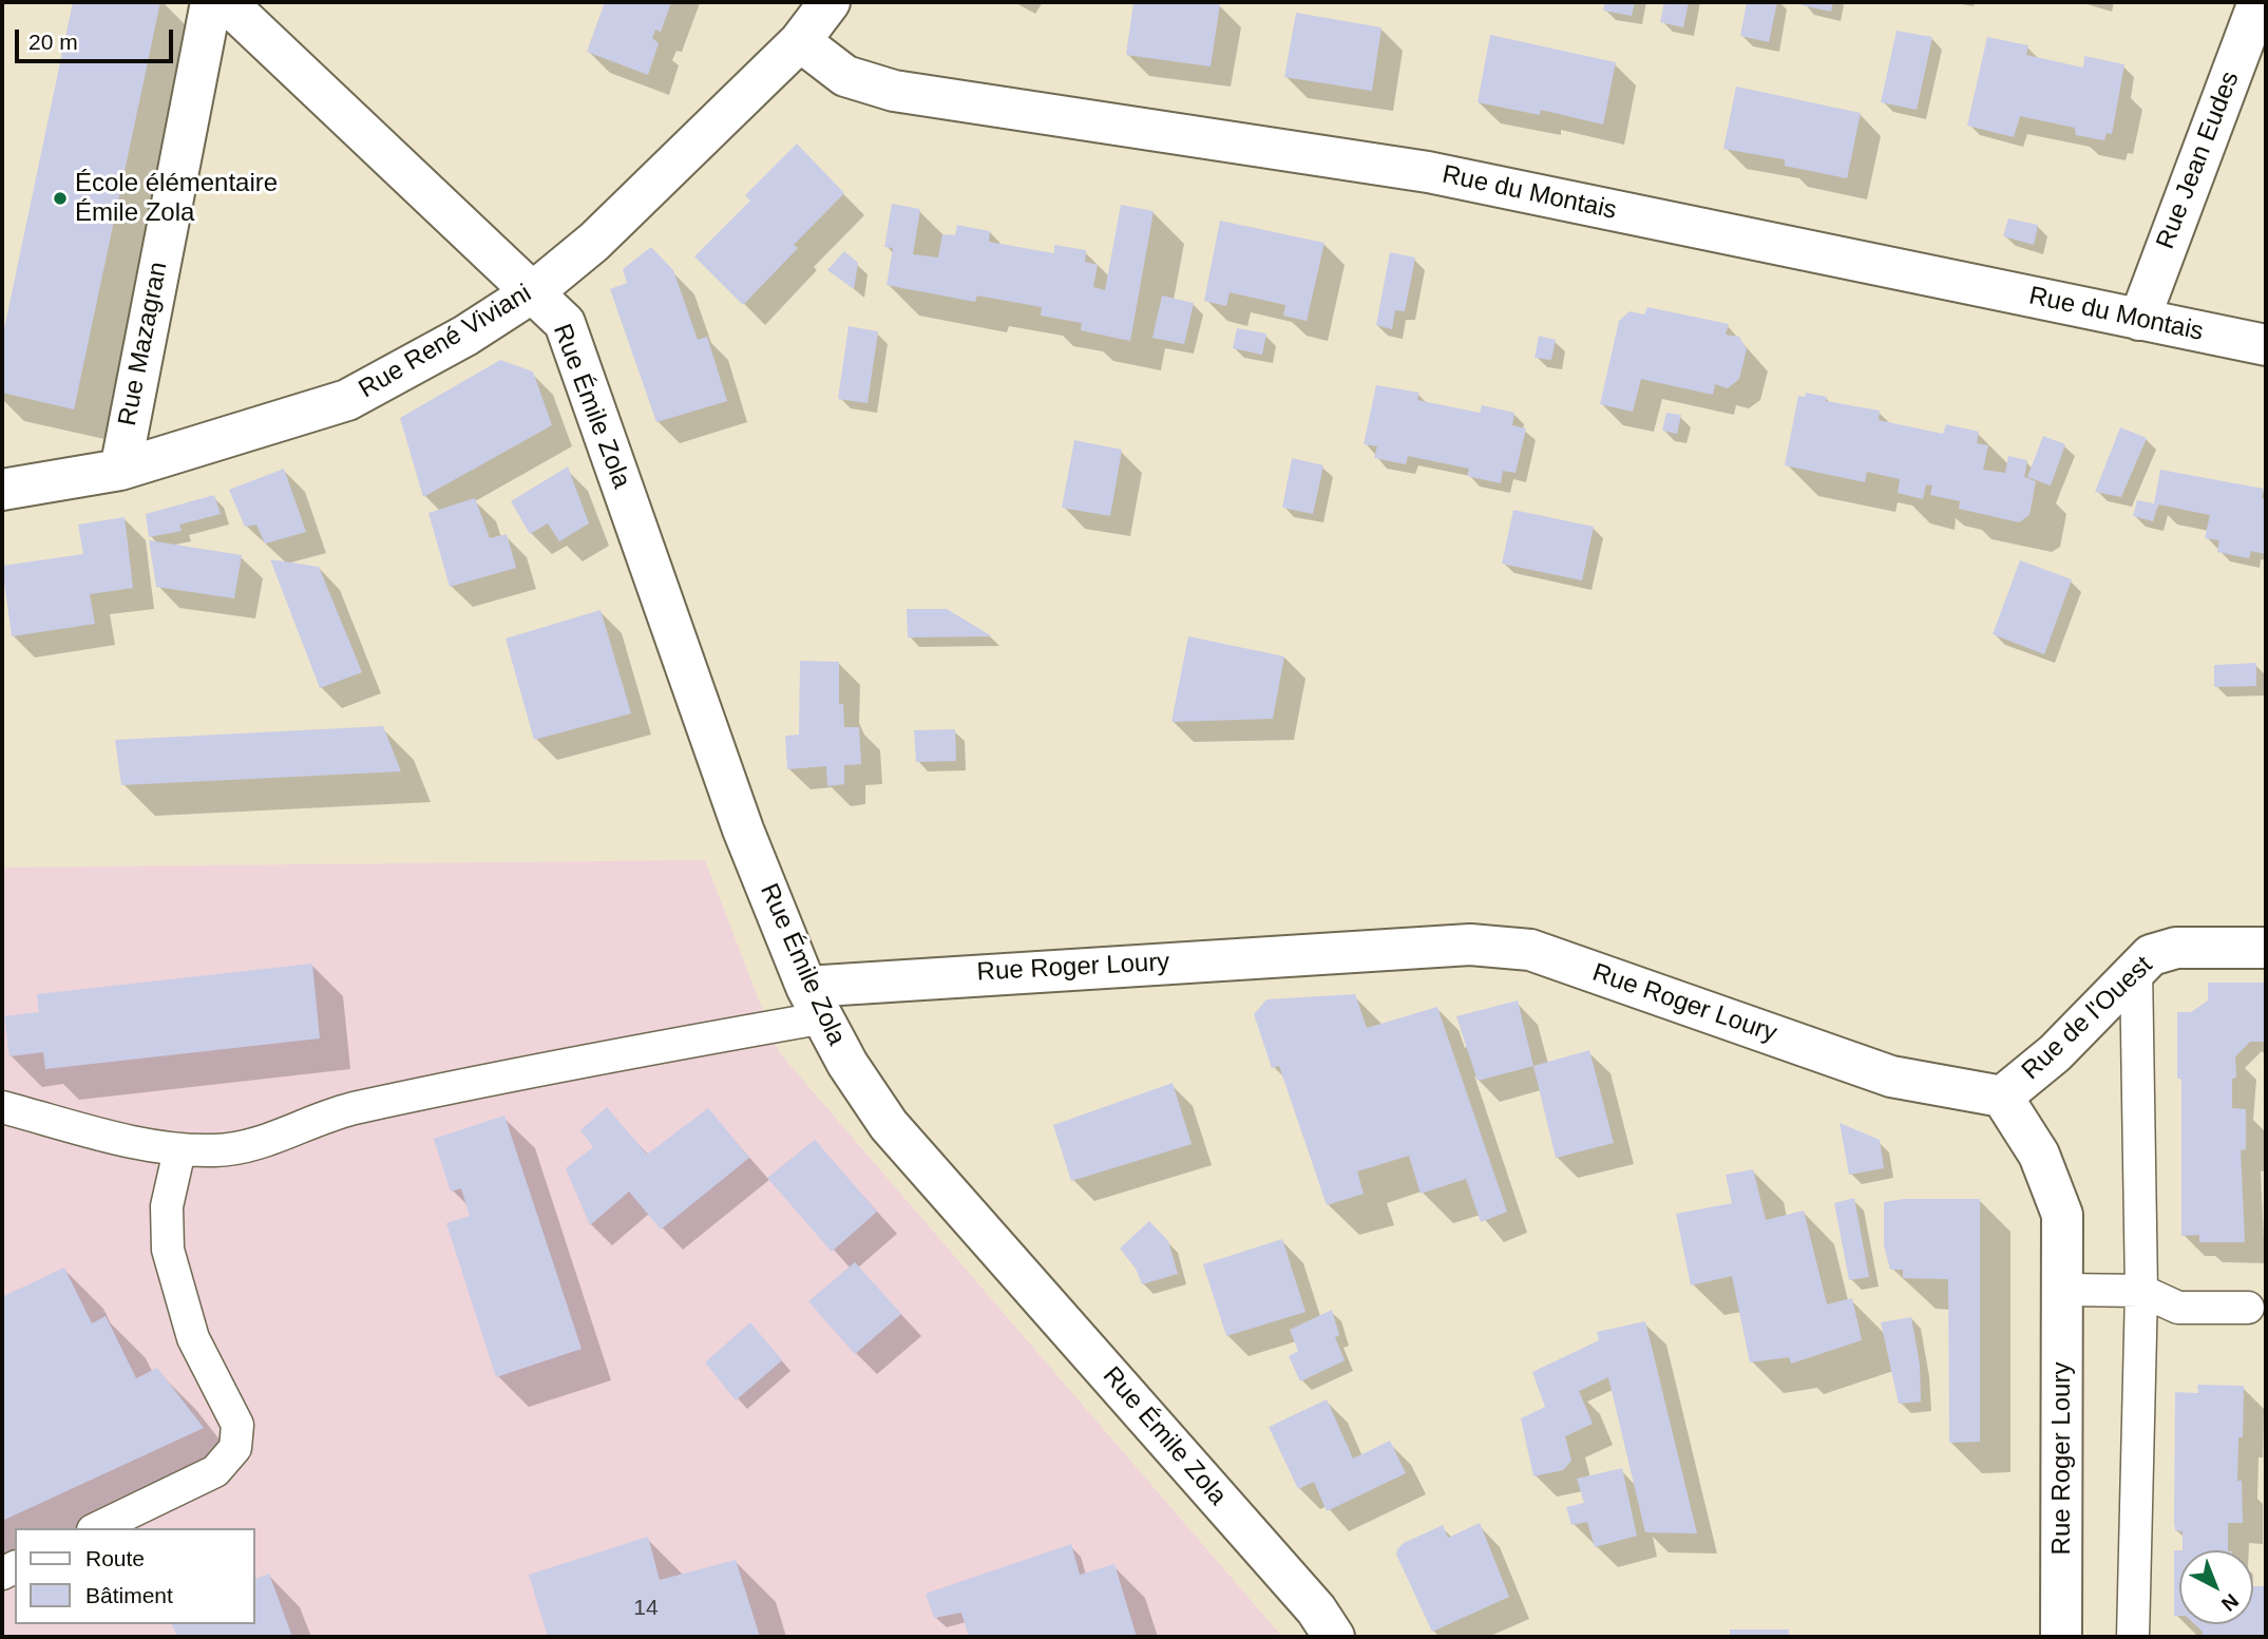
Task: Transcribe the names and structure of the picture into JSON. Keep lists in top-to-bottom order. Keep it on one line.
{"streets":{"street":["Rue Jean Eudes","Rue du Montais","Rue René Viviani","Rue Mazagran","Rue Émile Zola","Rue Roger Loury","Rue de l'Ouest"]},"crossings":[["Rue Jean Eudes","Rue du Montais"],["Rue du Montais","Rue René Viviani"],["Rue René Viviani","Rue Mazagran"],["Rue René Viviani","Rue Émile Zola"],["Rue Émile Zola","Rue Roger Loury"],["Rue Roger Loury","Rue de l'Ouest"]],"places":["École élémentaire Émile Zola"],"house_numbers":["14"],"legend":["Route","Bâtiment"],"scale_bar":"20 m","north":"bottom right"}
